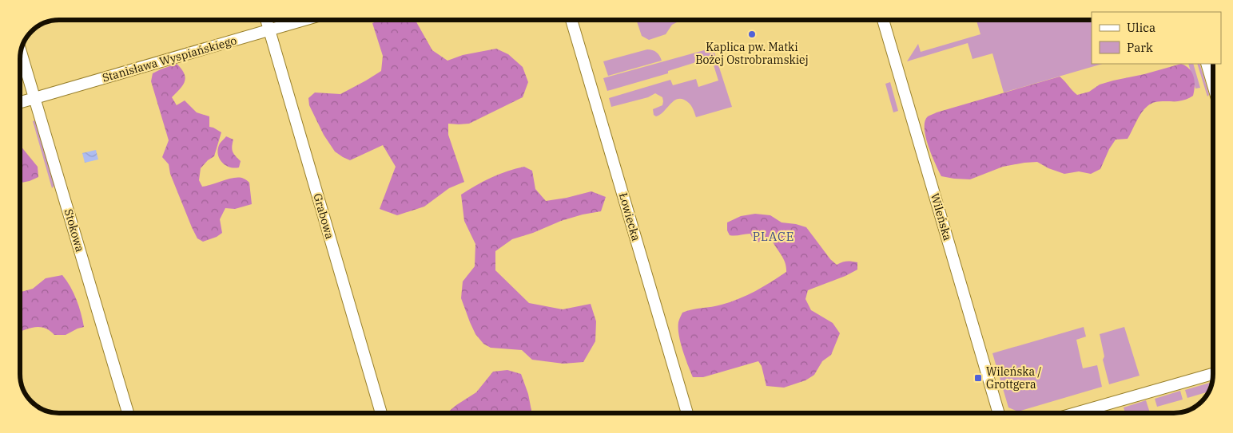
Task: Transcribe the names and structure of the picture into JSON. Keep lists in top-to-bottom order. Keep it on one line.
{"streets":{"street":["Stanisława Wyspiańskiego","Grabowa","Łowiecka","Wileńska","Stokowa"]},"crossings":[["Stanisława Wyspiańskiego","Grabowa"],["Stanisława Wyspiańskiego","Stokowa"]],"districts":["PLACE"],"places":{"other":["Kaplica pw. Matki Bożej Ostrobramskiej"],"transit":["Wileńska / Grottgera"]},"legend":["Ulica","Park"]}
